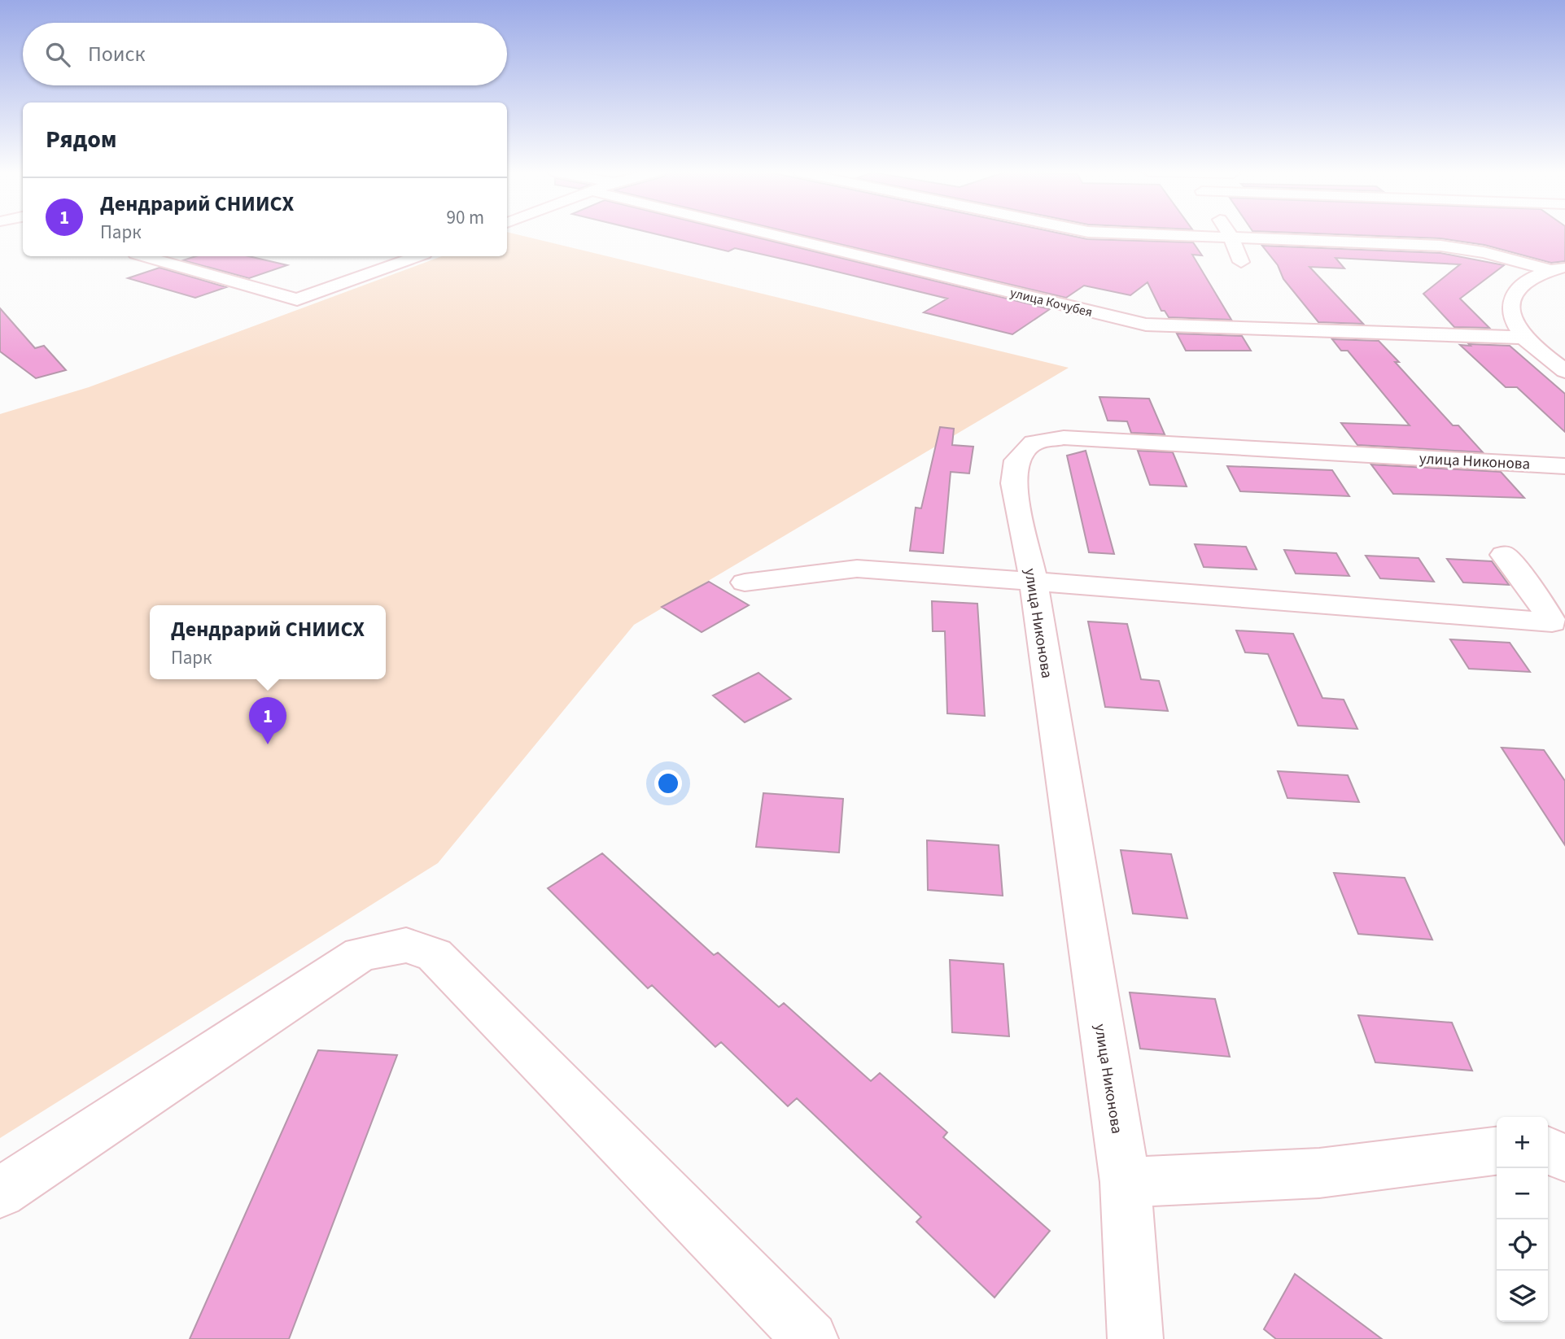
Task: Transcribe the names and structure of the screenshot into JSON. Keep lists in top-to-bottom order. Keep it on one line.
{"streets":{"street":["улица Кочубея","улица Никонова"]},"page":{"search":"Поиск","heading":"Рядом","list":[{"mark":"1","name":"Дендрарий СНИИСХ","note":"Парк","value":"90 m"}],"popup":["Дендрарий СНИИСХ","Парк"],"pins":"1","map_buttons":["+","−"]}}
